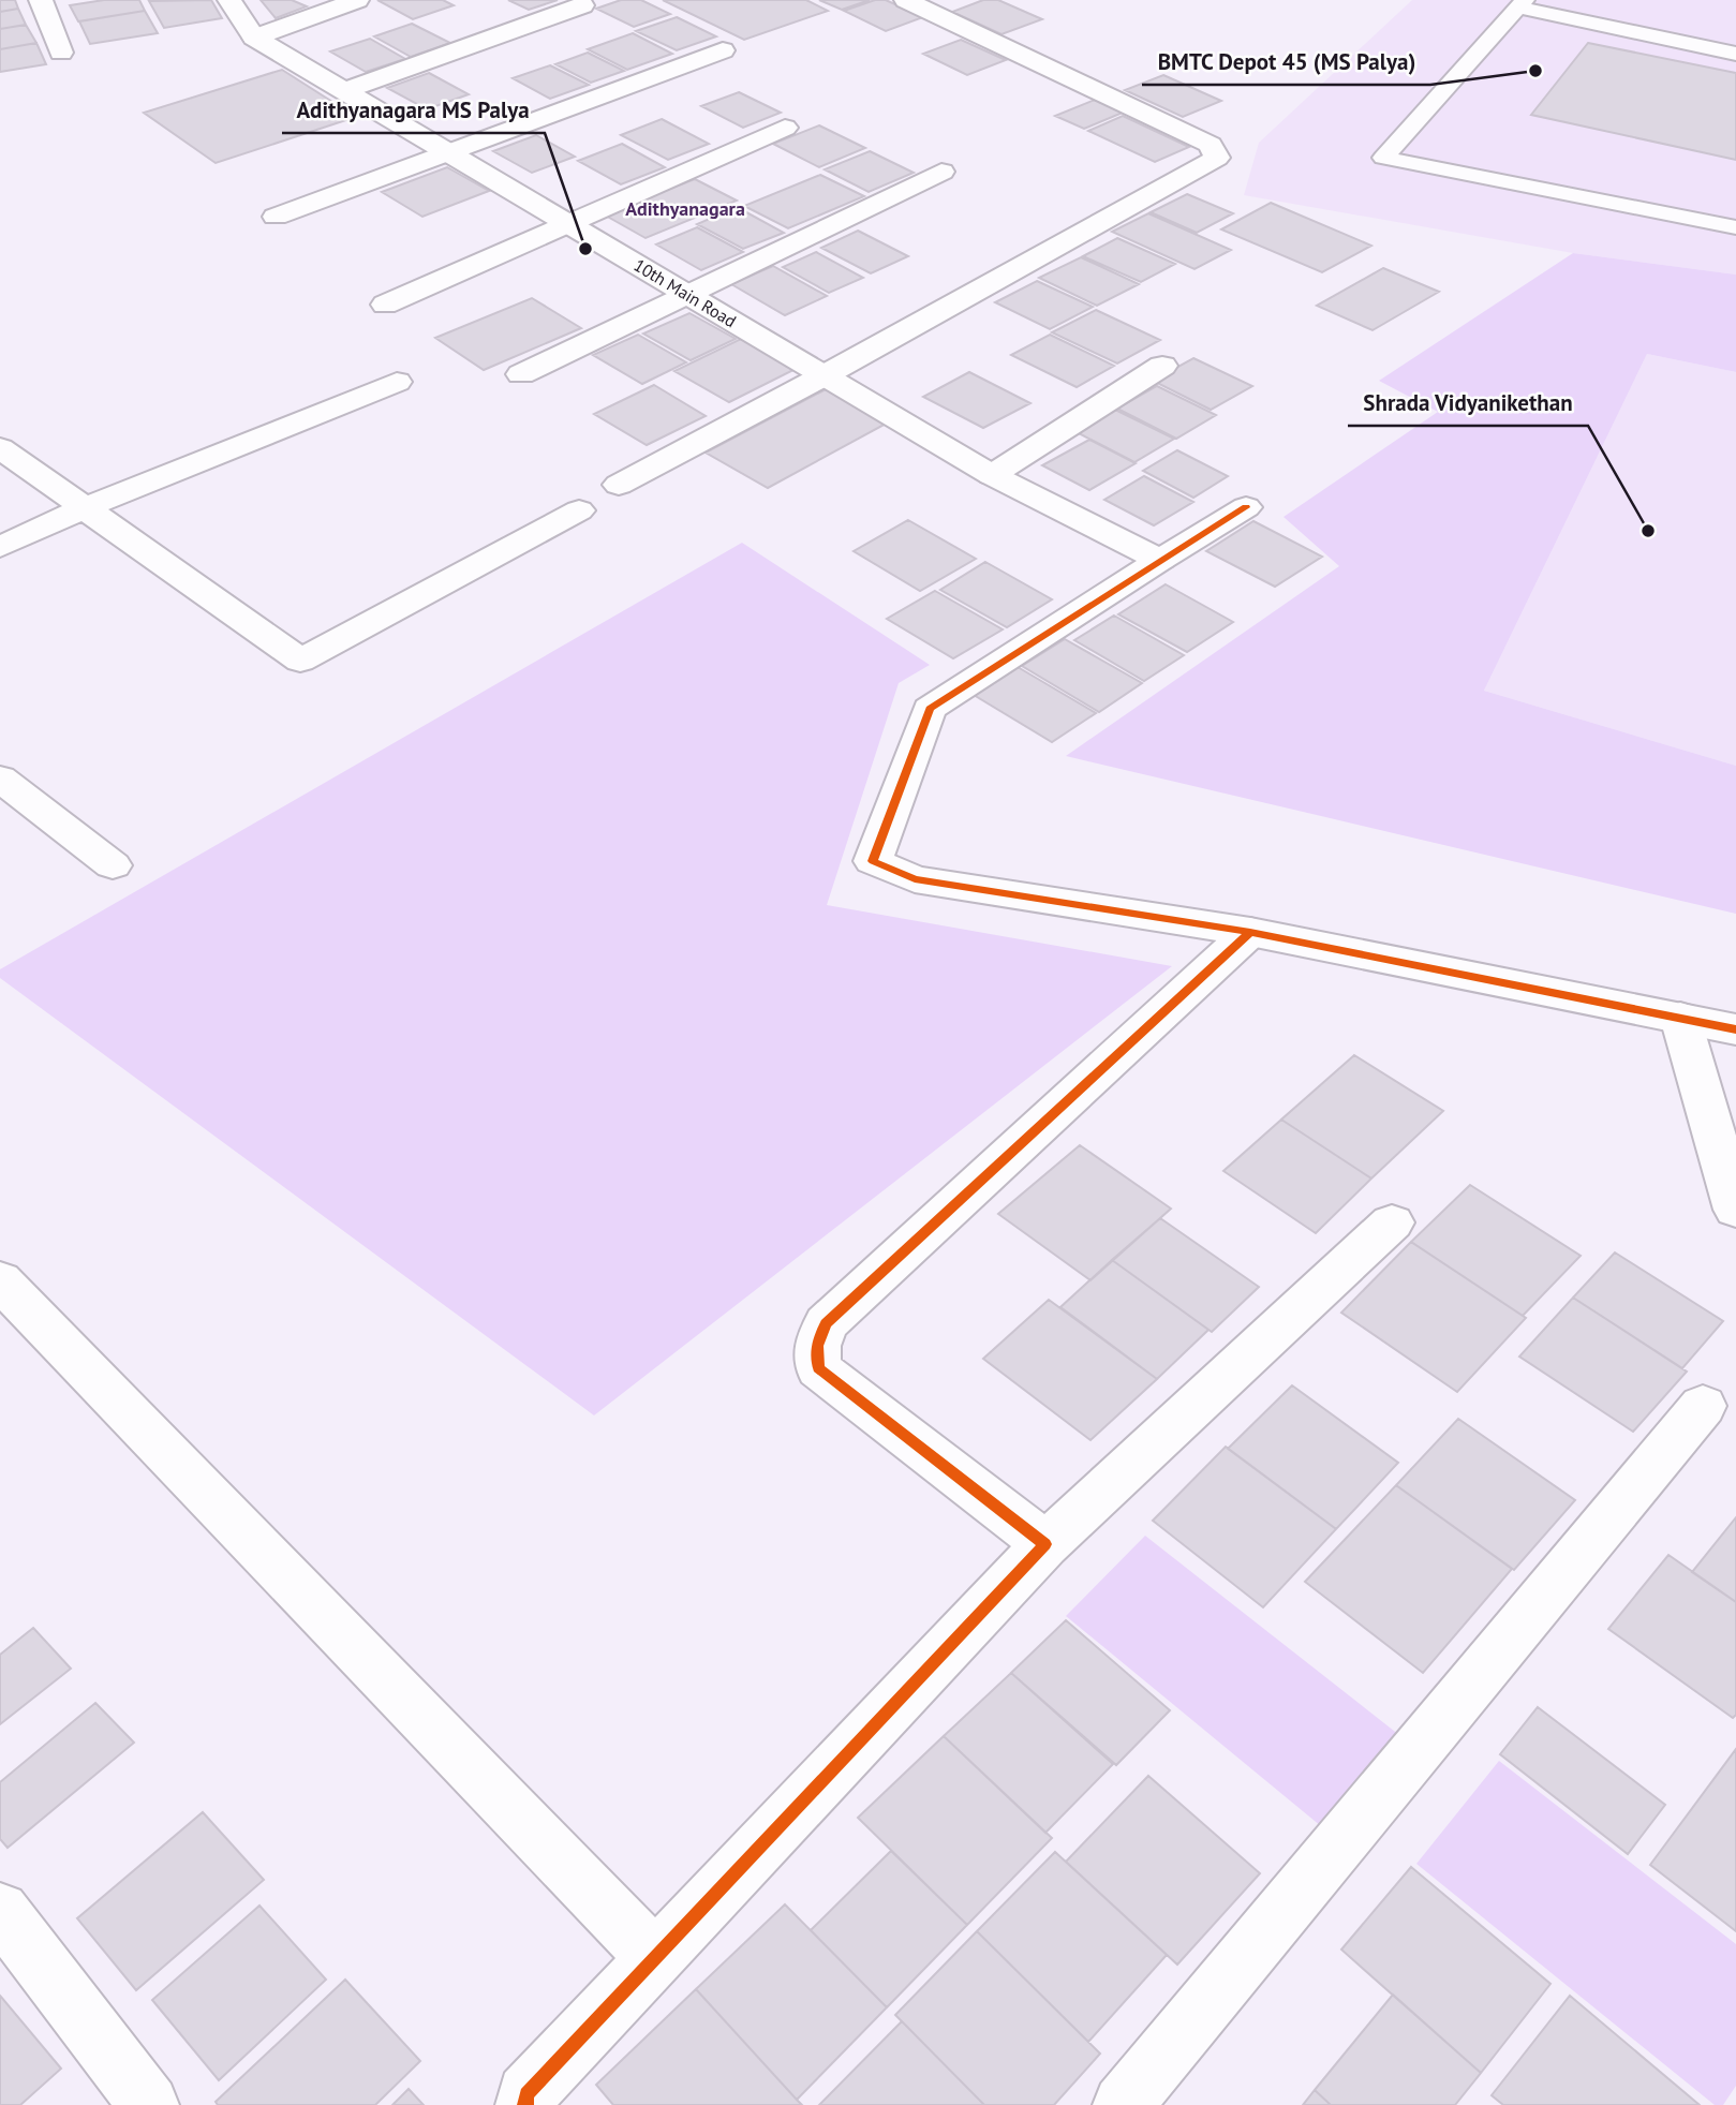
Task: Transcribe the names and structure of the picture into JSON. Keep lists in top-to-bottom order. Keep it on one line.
{"streets":{"street":["10th Main Road"]},"districts":["Adithyanagara"],"places":["BMTC Depot 45 (MS Palya)","Adithyanagara MS Palya","Shrada Vidyanikethan"]}
